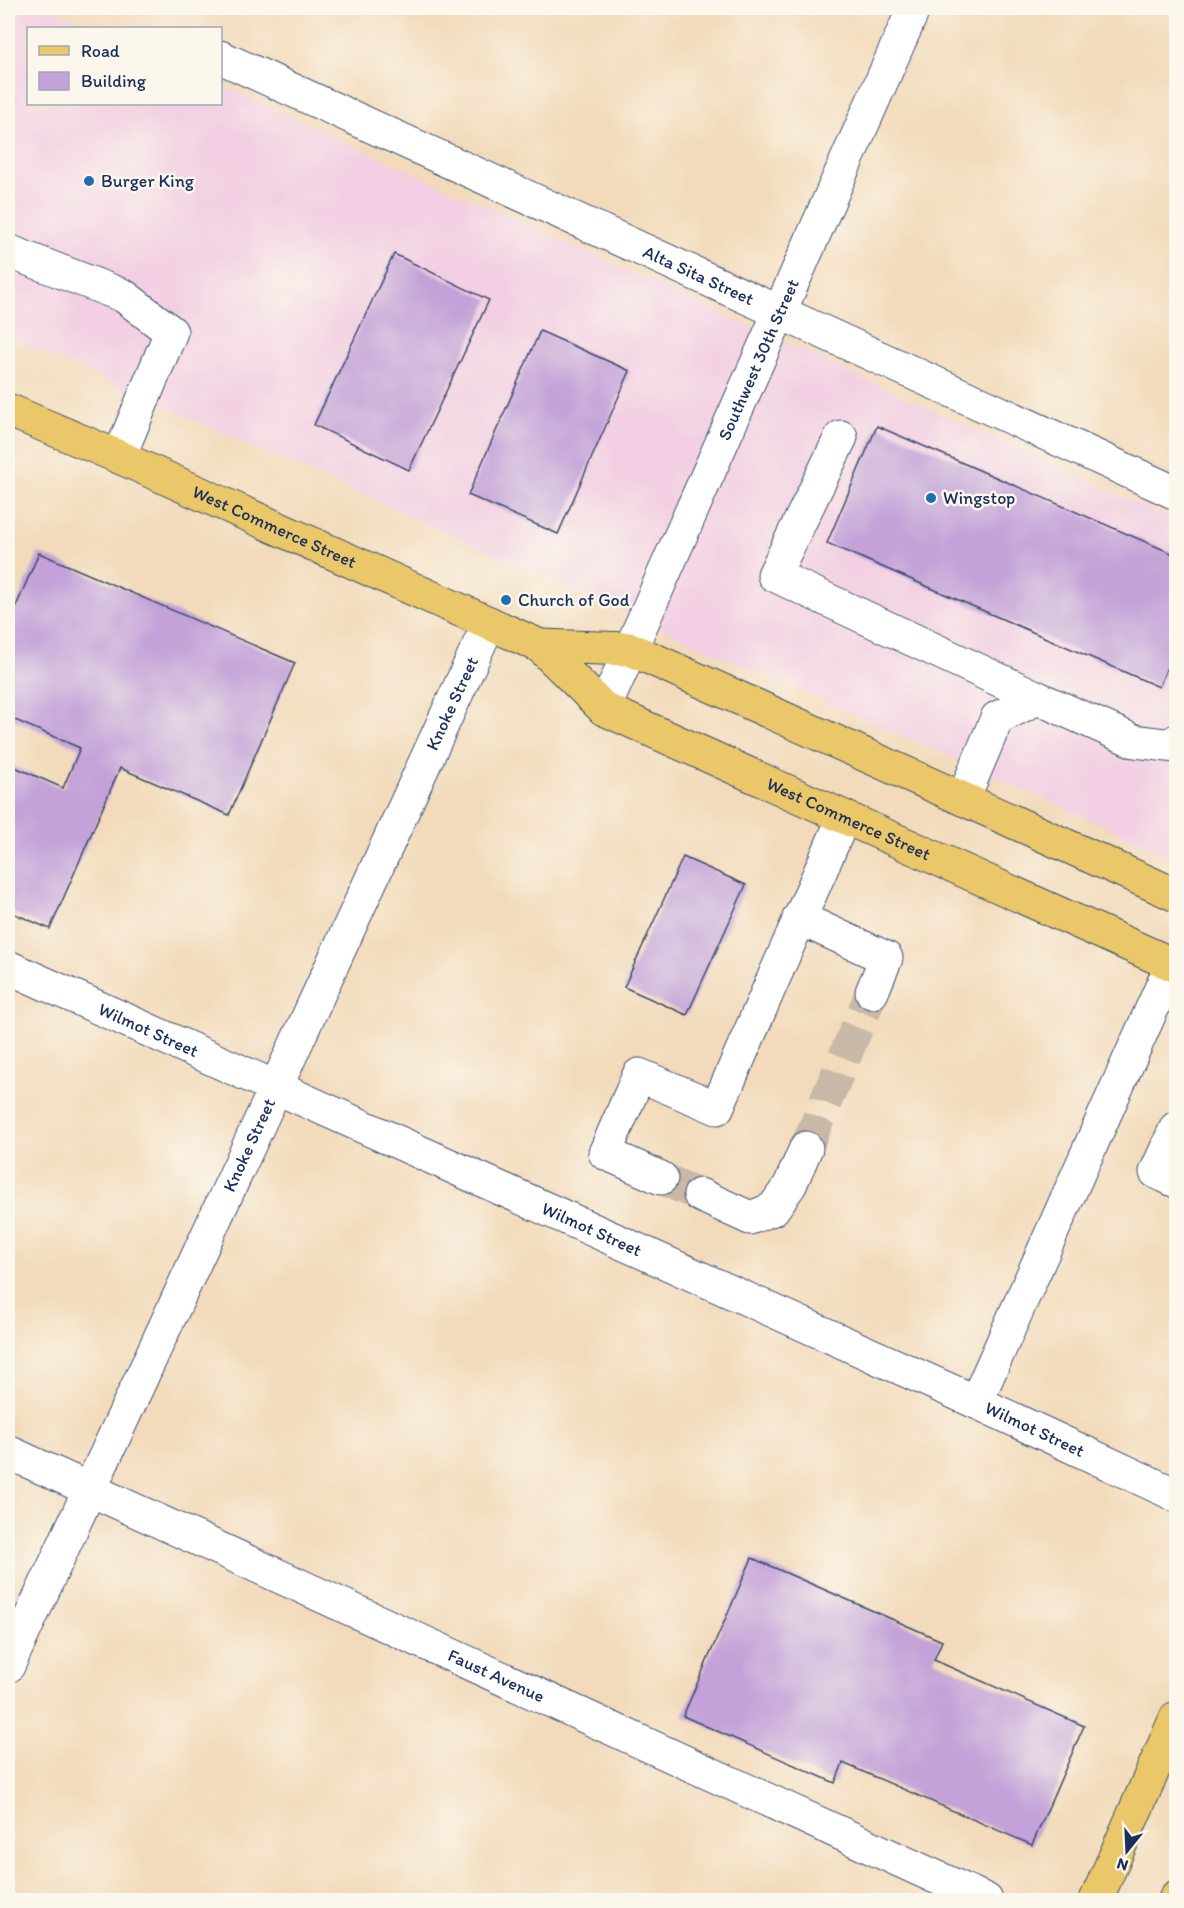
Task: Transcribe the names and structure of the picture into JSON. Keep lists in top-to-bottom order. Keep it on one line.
{"streets":{"main road":["West Commerce Street"],"street":["Alta Sita Street","Southwest 30th Street","Knoke Street","Wilmot Street","Faust Avenue"]},"crossings":[["Alta Sita Street","Southwest 30th Street"],["Southwest 30th Street","West Commerce Street"],["West Commerce Street","Knoke Street"],["Knoke Street","Wilmot Street"],["Knoke Street","Faust Avenue"]],"places":["Burger King","Wingstop","Church of God"],"legend":["Road","Building"],"north":"bottom"}
